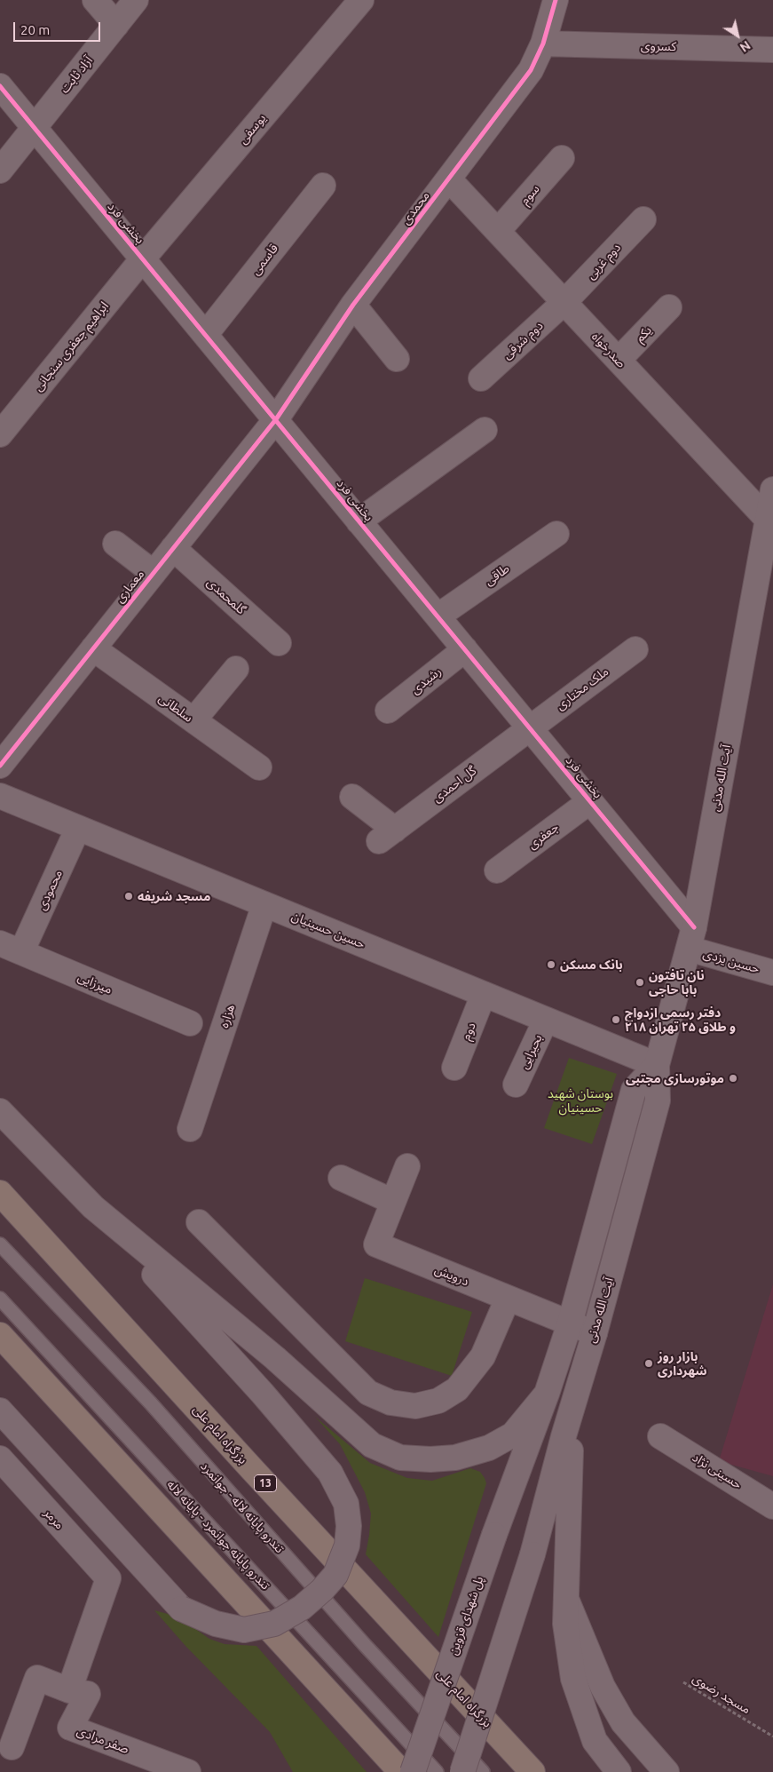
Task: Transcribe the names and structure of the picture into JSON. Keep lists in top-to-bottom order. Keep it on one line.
{"streets":{"highway":["بزرگراه امام علی","13"],"street":["کسروی","آزاد ثابت","یوسفی","سوم","محمدی","بخشی فرد","قاسمی","دوم غربی","یکم","دوم شرقی","ابراهیم جعفری سنجانی","صدرخواه","طاقی","معماری","گلمحمدی","رشیدی","ملک مختاری","سلطانی","آیت الله مدنی","گل احمدی","جعفری","محمودی","حسین حسینیان","حسین یزدی","میرزایی","هزاره","دوم","بحیرایی","درویش","حسینی نژاد","مرمر","پل شهدای قزوین","صفر مرادی"],"lane":["تندرو پایانه لاله - جوانمرد","تندرو پایانه جوانمرد - پایانه لاله"],"path":["مسجد رضوی"]},"crossings":[["کسروی","محمدی"],["آزاد ثابت","بخشی فرد"],["یوسفی","بخشی فرد"],["یوسفی","ابراهیم جعفری سنجانی"],["سوم","صدرخواه"],["محمدی","بخشی فرد"],["محمدی","صدرخواه"],["محمدی","معماری"],["بخشی فرد","قاسمی"],["بخشی فرد","ابراهیم جعفری سنجانی"],["بخشی فرد","طاقی"],["بخشی فرد","معماری"],["بخشی فرد","رشیدی"],["بخشی فرد","ملک مختاری"],["بخشی فرد","آیت الله مدنی"],["بخشی فرد","گل احمدی"],["بخشی فرد","جعفری"],["بخشی فرد","حسین یزدی"],["دوم غربی","دوم شرقی"],["دوم غربی","صدرخواه"],["یکم","صدرخواه"],["دوم شرقی","صدرخواه"],["صدرخواه","آیت الله مدنی"],["معماری","گلمحمدی"],["معماری","سلطانی"],["ملک مختاری","گل احمدی"],["آیت الله مدنی","حسین حسینیان"],["آیت الله مدنی","حسین یزدی"],["آیت الله مدنی","درویش"],["آیت الله مدنی","پل شهدای قزوین"],["محمودی","حسین حسینیان"],["محمودی","میرزایی"],["حسین حسینیان","هزاره"],["حسین حسینیان","دوم"],["حسین حسینیان","بحیرایی"],["مرمر","صفر مرادی"]],"parks":["بوستان شهید حسینیان"],"places":["مسجد شریفه","بانک مسکن","نان تافتون بابا حاجی","دفتر رسمی ازدواج ۲۱۸ و طلاق ۲۵ تهران","موتورسازی مجتبی","بازار روز شهرداری"],"scale_bar":"20 m","north":"bottom right"}
